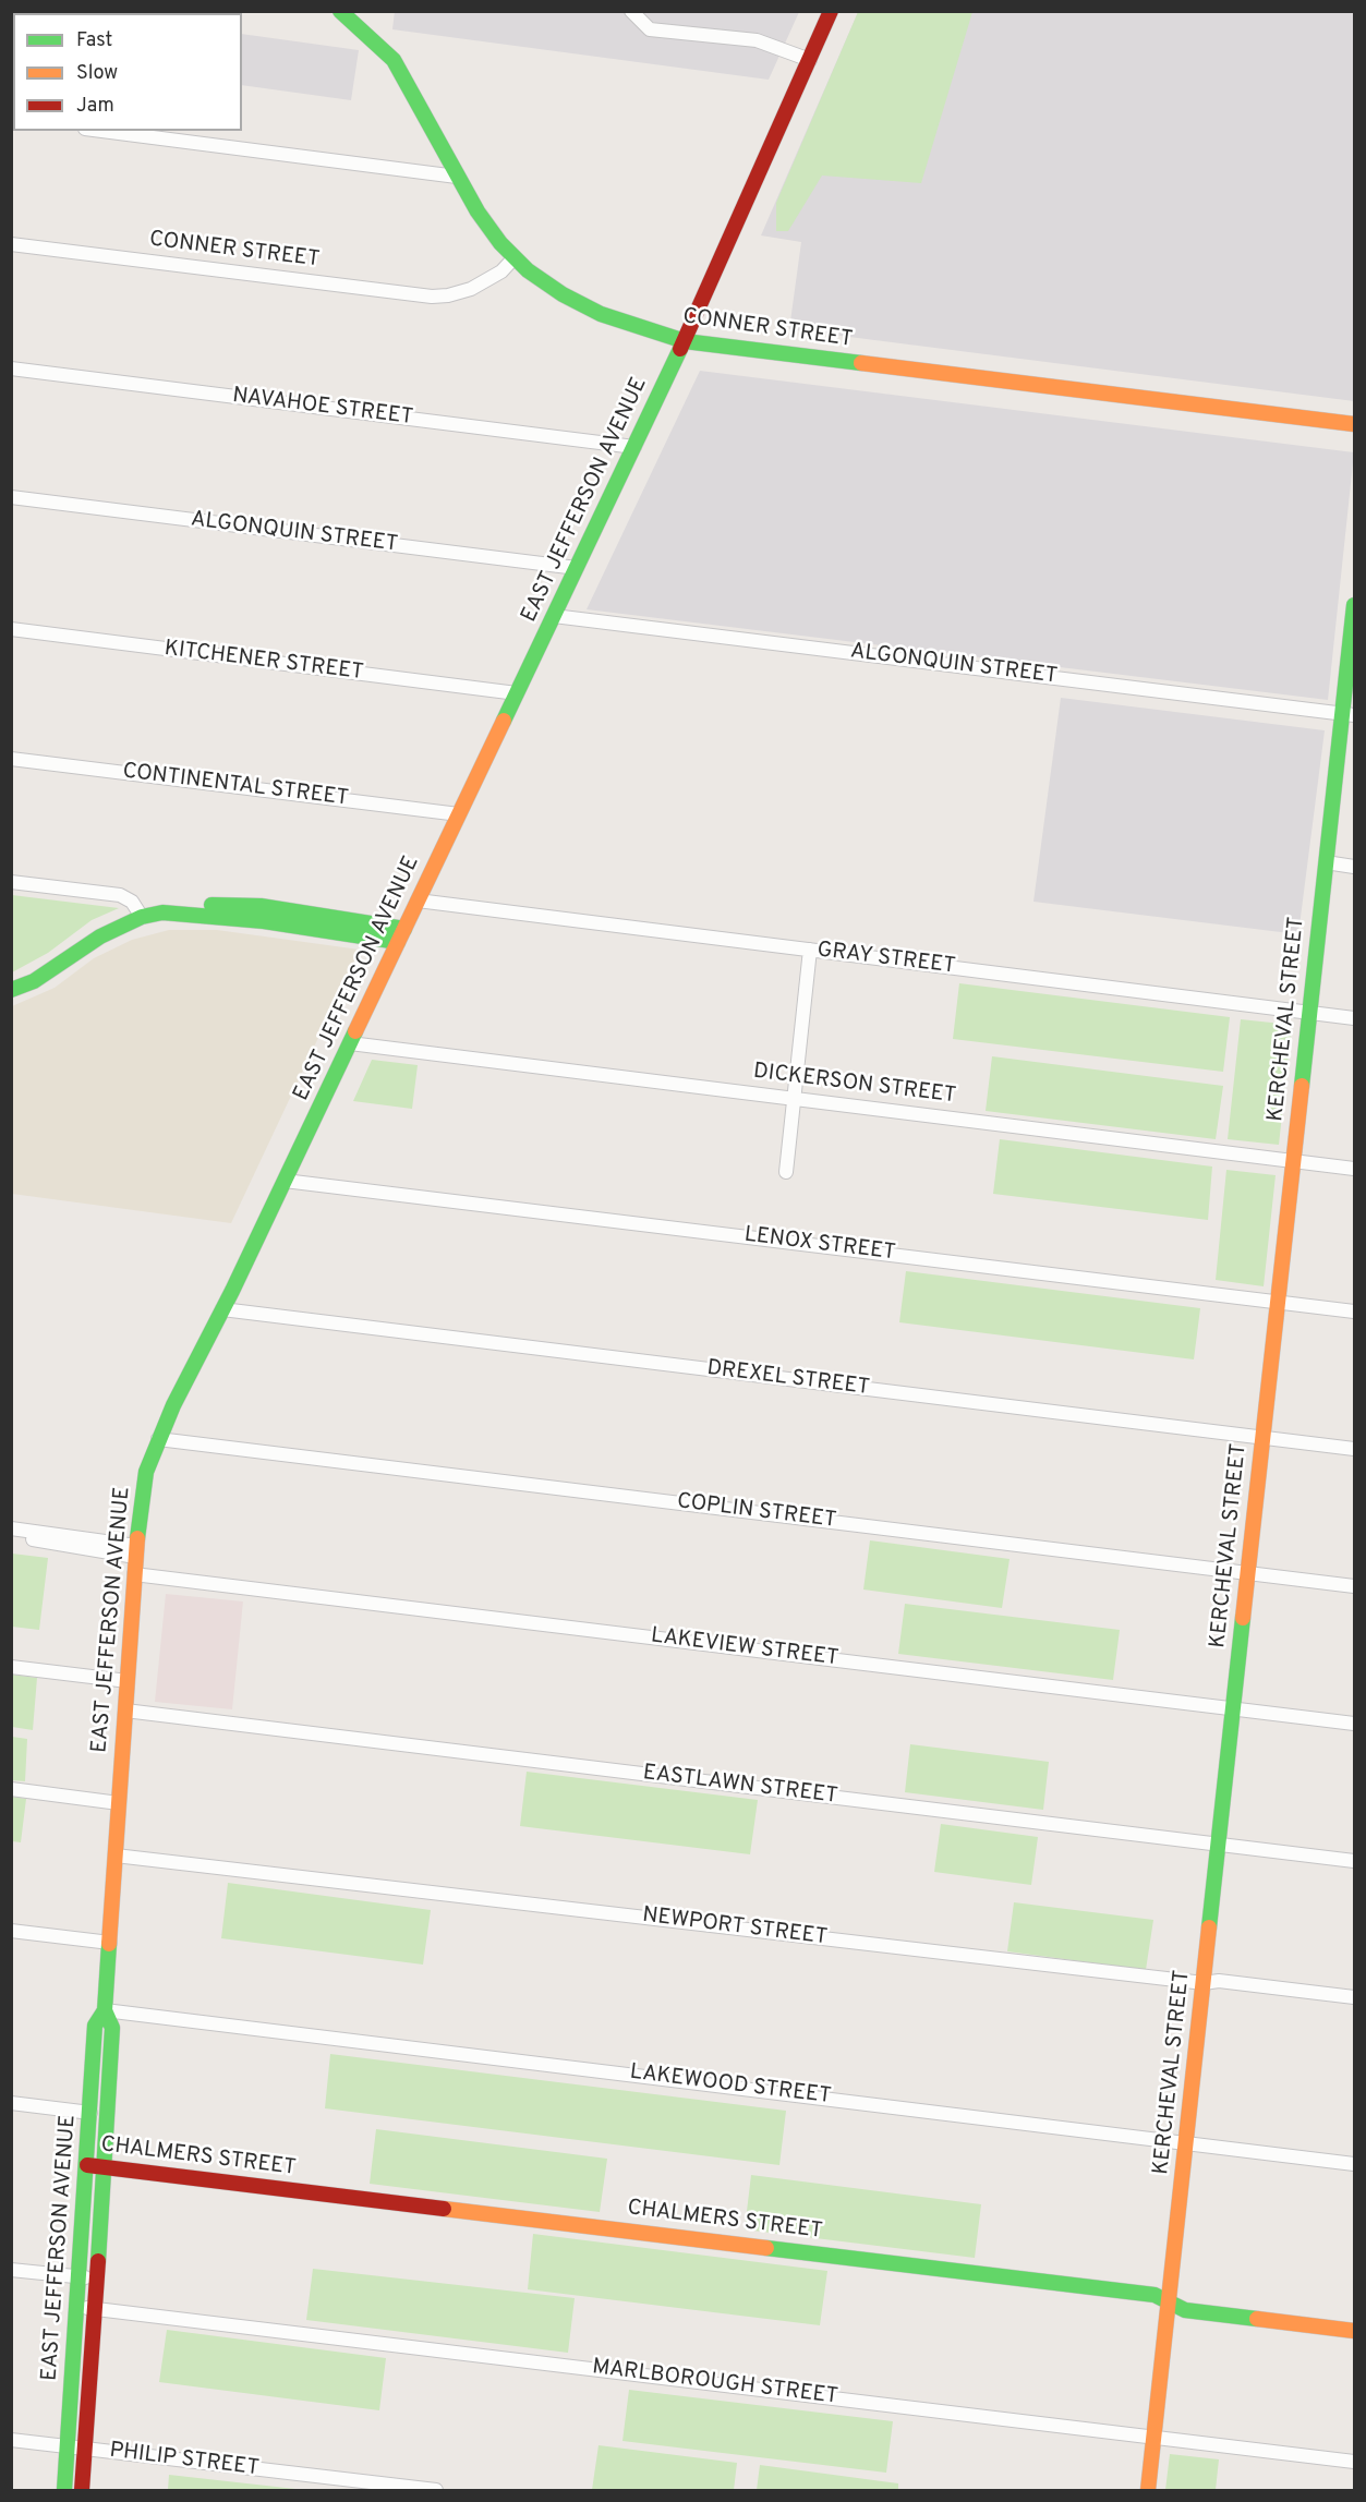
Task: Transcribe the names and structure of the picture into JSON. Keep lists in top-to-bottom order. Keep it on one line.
{"streets":{"street":["CONNER STREET","NAVAHOE STREET","EAST JEFFERSON AVENUE","ALGONQUIN STREET","KITCHENER STREET","CONTINENTAL STREET","GRAY STREET","KERCHEVAL STREET","DICKERSON STREET","LENOX STREET","DREXEL STREET","COPLIN STREET","LAKEVIEW STREET","EASTLAWN STREET","NEWPORT STREET","LAKEWOOD STREET","CHALMERS STREET","MARLBOROUGH STREET","PHILIP STREET"]},"crossings":[["CONNER STREET","EAST JEFFERSON AVENUE"],["NAVAHOE STREET","EAST JEFFERSON AVENUE"],["EAST JEFFERSON AVENUE","ALGONQUIN STREET"],["EAST JEFFERSON AVENUE","KITCHENER STREET"],["EAST JEFFERSON AVENUE","CONTINENTAL STREET"],["EAST JEFFERSON AVENUE","GRAY STREET"],["EAST JEFFERSON AVENUE","DICKERSON STREET"],["EAST JEFFERSON AVENUE","LENOX STREET"],["EAST JEFFERSON AVENUE","DREXEL STREET"],["EAST JEFFERSON AVENUE","COPLIN STREET"],["EAST JEFFERSON AVENUE","LAKEVIEW STREET"],["EAST JEFFERSON AVENUE","EASTLAWN STREET"],["EAST JEFFERSON AVENUE","NEWPORT STREET"],["EAST JEFFERSON AVENUE","LAKEWOOD STREET"],["EAST JEFFERSON AVENUE","CHALMERS STREET"],["EAST JEFFERSON AVENUE","MARLBOROUGH STREET"],["EAST JEFFERSON AVENUE","PHILIP STREET"],["ALGONQUIN STREET","KERCHEVAL STREET"],["GRAY STREET","KERCHEVAL STREET"],["KERCHEVAL STREET","DICKERSON STREET"],["KERCHEVAL STREET","LENOX STREET"],["KERCHEVAL STREET","DREXEL STREET"],["KERCHEVAL STREET","COPLIN STREET"],["KERCHEVAL STREET","LAKEVIEW STREET"],["KERCHEVAL STREET","EASTLAWN STREET"],["KERCHEVAL STREET","NEWPORT STREET"],["KERCHEVAL STREET","LAKEWOOD STREET"],["KERCHEVAL STREET","CHALMERS STREET"],["KERCHEVAL STREET","MARLBOROUGH STREET"]],"legend":["Fast","Slow","Jam"]}
